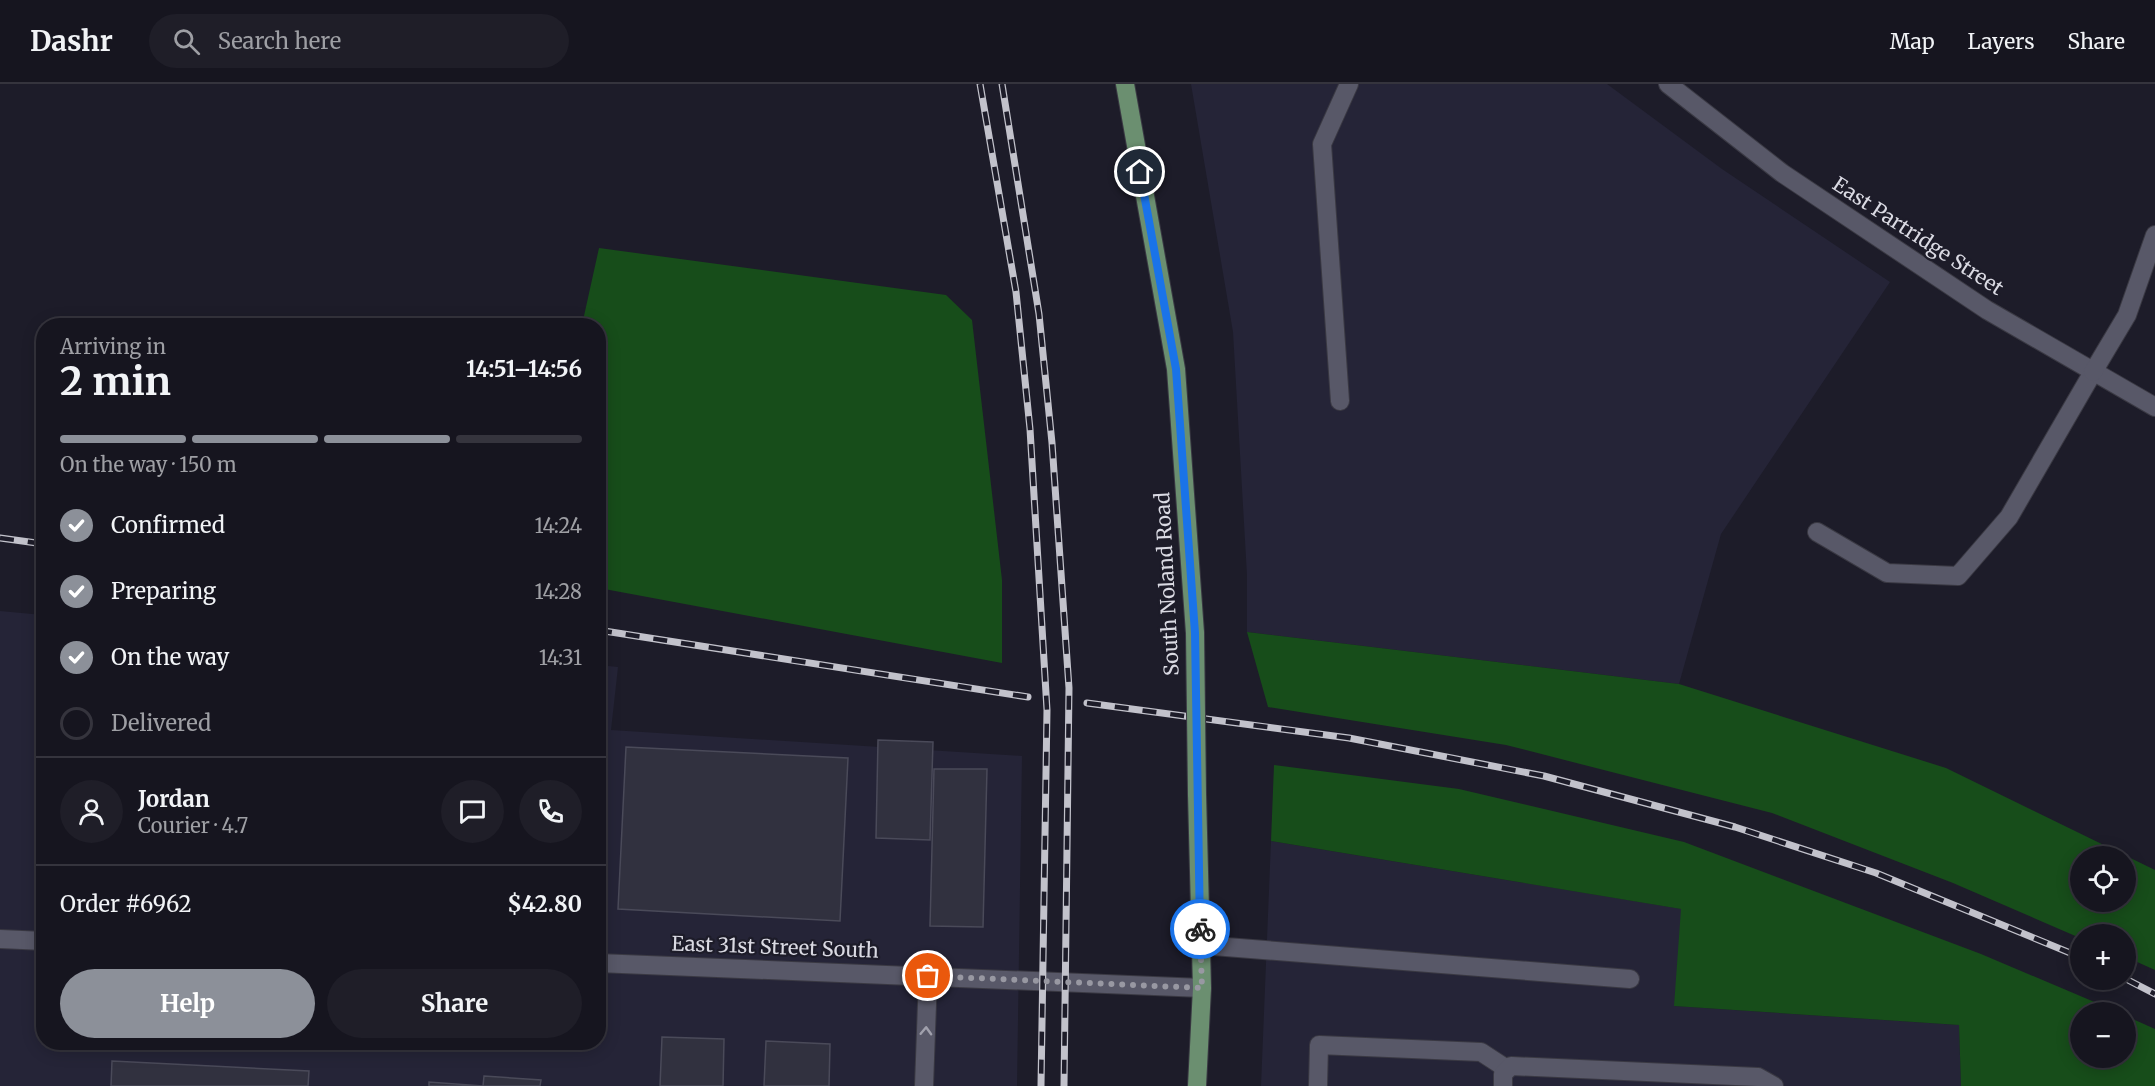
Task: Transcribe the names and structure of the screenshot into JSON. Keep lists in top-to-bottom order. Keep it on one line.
{"streets":{"main road":["South Noland Road"],"street":["East Partridge Street","East 31st Street South"]},"crossings":[["South Noland Road","East 31st Street South"]],"page":{"header":"Dashr","search":"Search here","nav":["Map","Layers","Share"],"heading":["2 min","Arriving in","14:51–14:56"],"panel":["Jordan","Courier · 4.7","Order #6962","$42.80"],"bar":"On the way · 150 m","list":[["Confirmed","14:24"],["Preparing","14:28"],["On the way","14:31"],"Delivered"],"map_buttons":["+","−"],"buttons":["Help","Share"]}}
